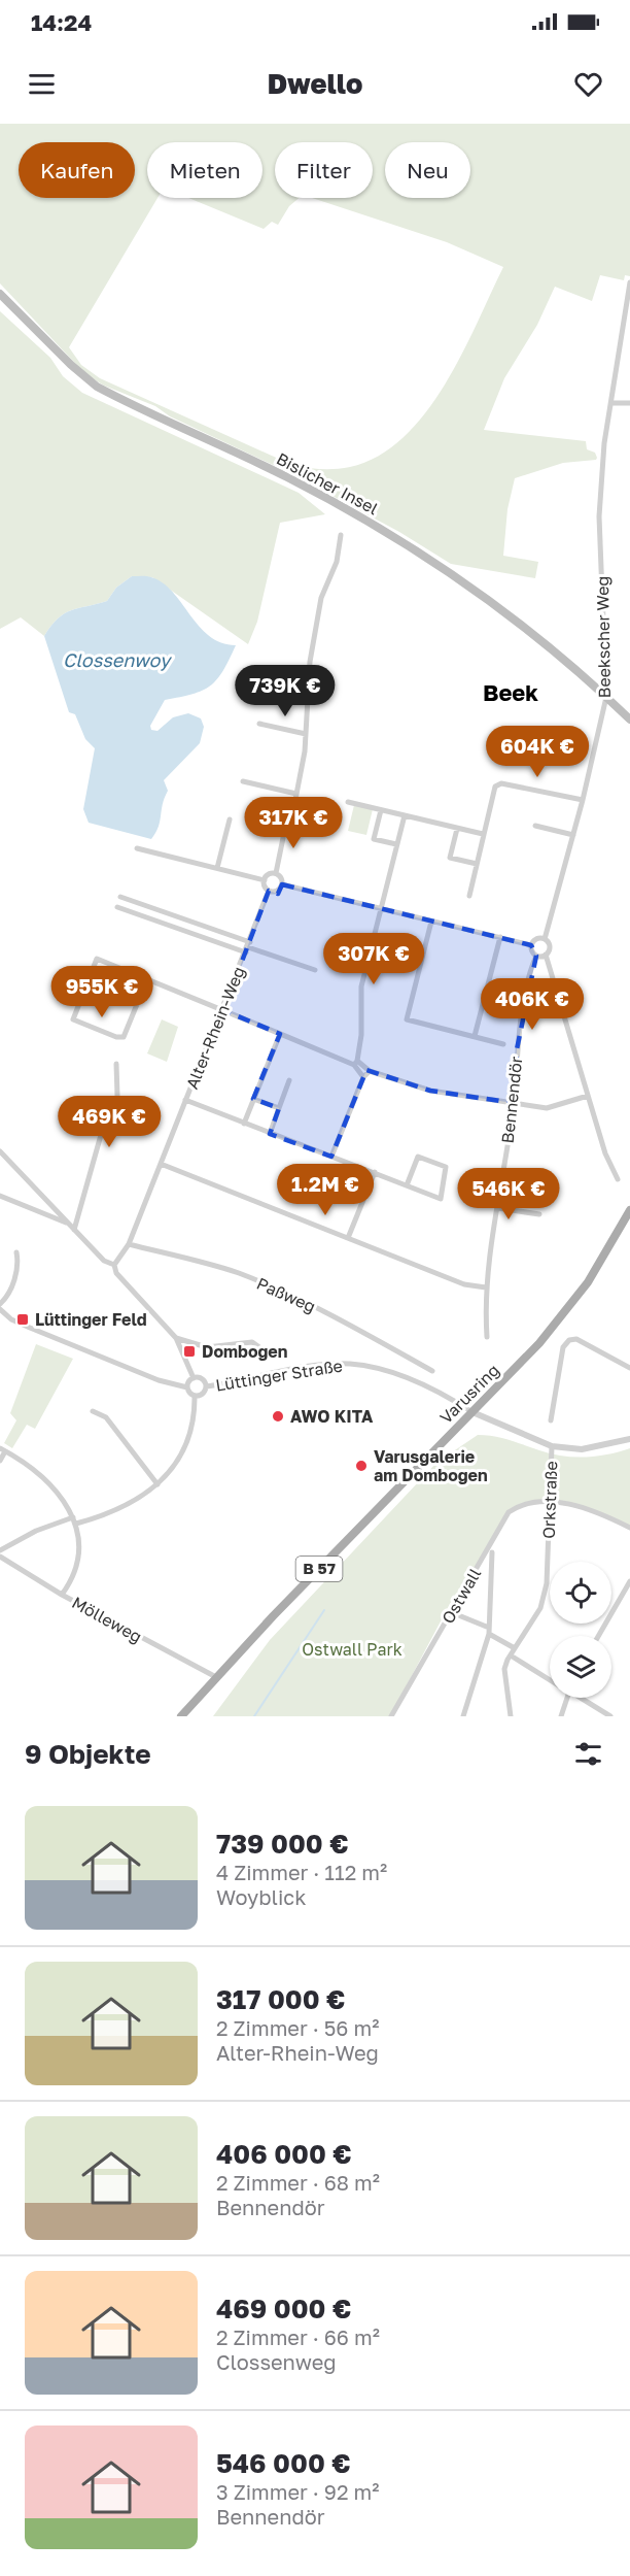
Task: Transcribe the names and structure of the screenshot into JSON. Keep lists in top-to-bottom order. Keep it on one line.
{"streets":{"main road":["Bislicher Insel","Varusring","B 57"],"street":["Beekscher Weg","Alter-Rhein-Weg","Bennendör","Paßweg","Lüttinger Straße","Orkstraße","Ostwall","Mölleweg"]},"crossings":[["Bislicher Insel","Beekscher Weg"],["Beekscher Weg","Bennendör"],["Alter-Rhein-Weg","Paßweg"],["Lüttinger Straße","Varusring"],["Lüttinger Straße","Orkstraße"],["Varusring","Mölleweg"],["Orkstraße","Ostwall"]],"districts":["Beek"],"water":["Clossenwoy"],"parks":["Ostwall Park"],"places":{"transit":["Lüttinger Feld","Dombogen"],"other":["AWO KITA","Varusgalerie am Dombogen"]},"page":{"status":"14:24","header":"Dwello","chip":["Kaufen","Mieten","Filter","Neu"],"price":["739K €","604K €","317K €","307K €","955K €","406K €","469K €","1.2M €","546K €"],"heading":"9 Objekte","list":[{"name":"739 000 €","note":"4 Zimmer · 112 m² · Woyblick"},{"name":"317 000 €","note":"2 Zimmer · 56 m² · Alter-Rhein-Weg"},{"name":"406 000 €","note":"2 Zimmer · 68 m² · Bennendör"},{"name":"469 000 €","note":"2 Zimmer · 66 m² · Clossenweg"},{"name":"546 000 €","note":"3 Zimmer · 92 m² · Bennendör"}]}}
